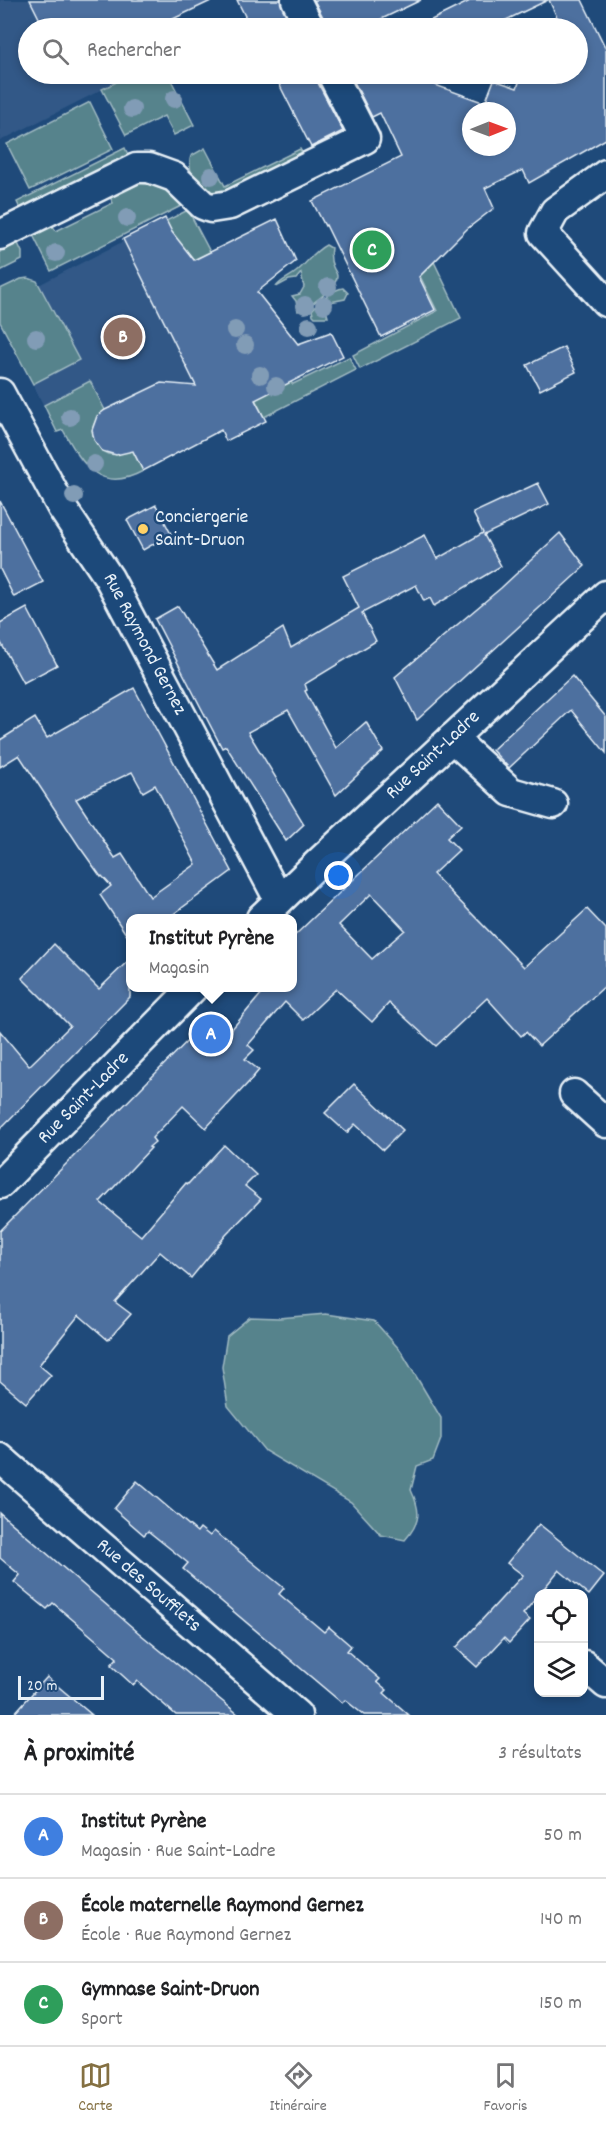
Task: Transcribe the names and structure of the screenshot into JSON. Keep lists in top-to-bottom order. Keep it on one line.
{"streets":{"street":["Rue Raymond Gernez","Rue Saint-Ladre","Rue des Soufflets"]},"crossings":[["Rue Raymond Gernez","Rue Saint-Ladre"]],"places":["Conciergerie Saint-Druon"],"scale_bar":"20 m","north":"right","page":{"search":"Rechercher","pins":["C","B","A"],"popup":["Institut Pyrène","Magasin"],"scale":"20 m","heading":["À proximité","3 résultats"],"list":[{"mark":"A","name":"Institut Pyrène","note":"Magasin · Rue Saint-Ladre","value":"50 m"},{"mark":"B","name":"École maternelle Raymond Gernez","note":"École · Rue Raymond Gernez","value":"140 m"},{"mark":"C","name":"Gymnase Saint-Druon","note":"Sport","value":"150 m"}],"nav":["Carte","Itinéraire","Favoris"]}}
